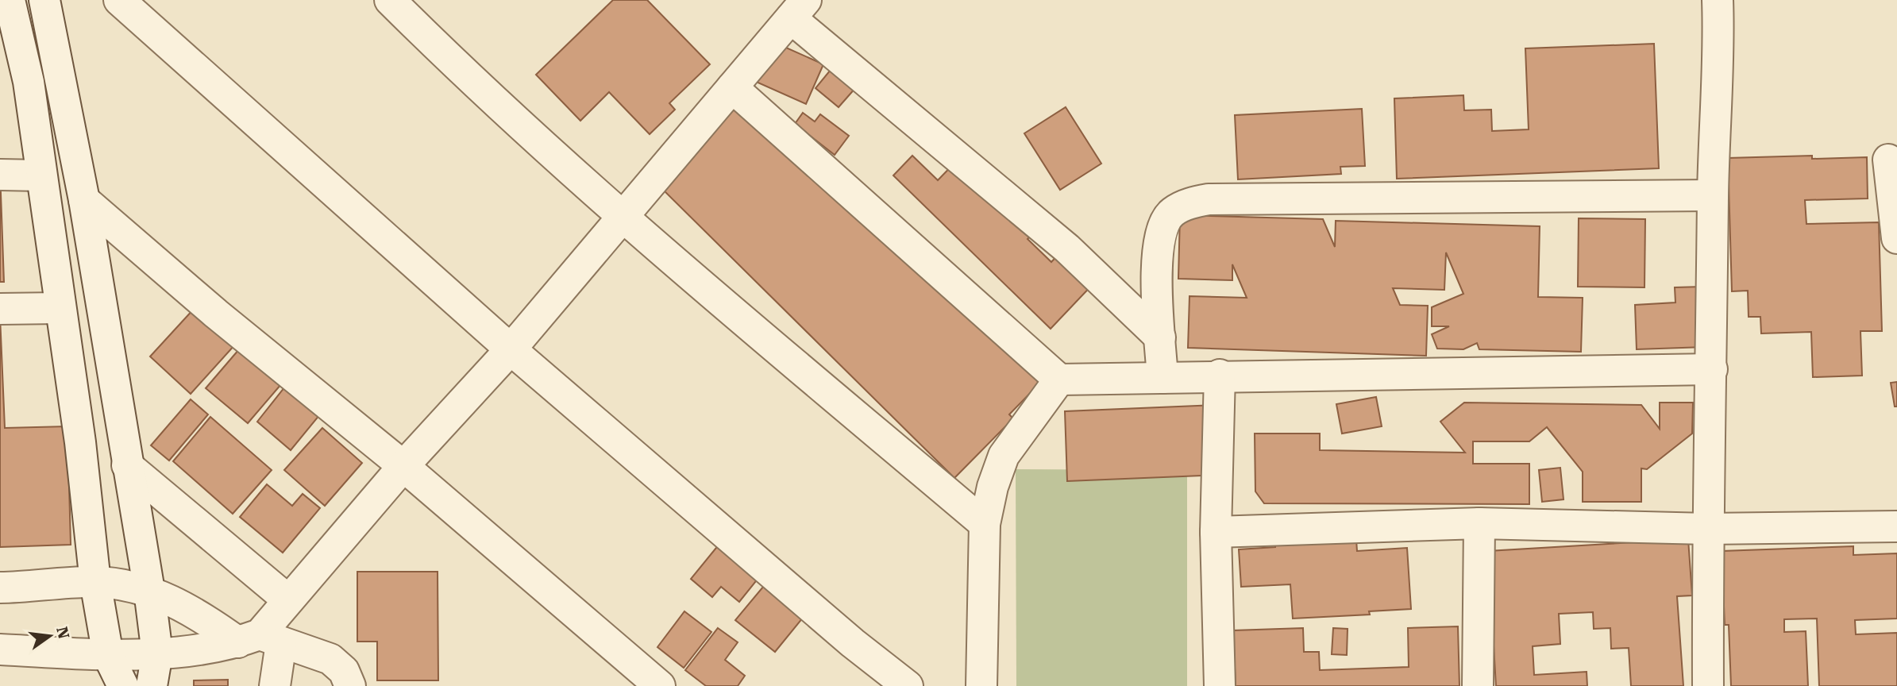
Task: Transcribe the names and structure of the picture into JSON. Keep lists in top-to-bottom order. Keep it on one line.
{"north":"right"}
